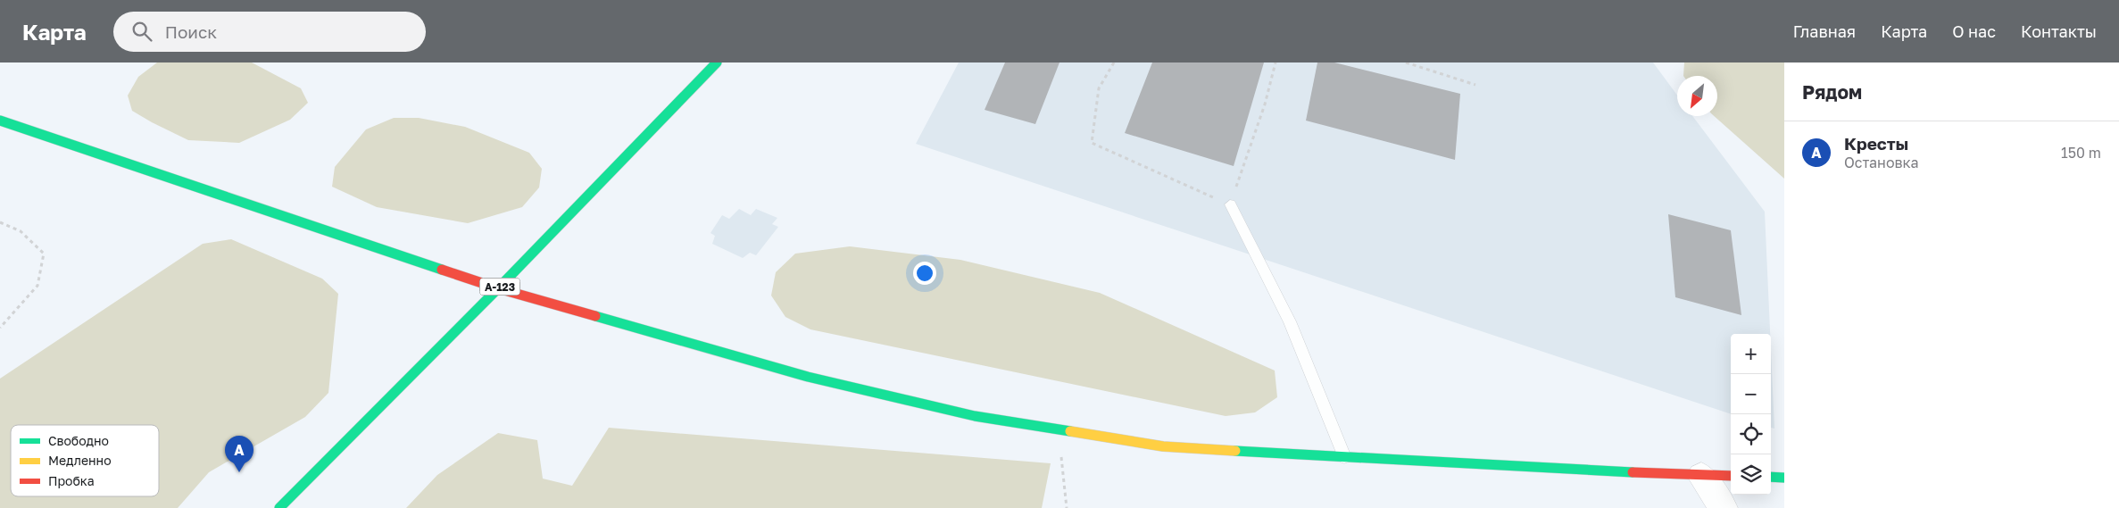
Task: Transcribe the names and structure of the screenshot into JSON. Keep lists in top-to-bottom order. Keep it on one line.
{"streets":{"street":["А-123"]},"legend":["Свободно","Медленно","Пробка"],"north":"bottom left","page":{"header":"Карта","search":"Поиск","nav":["Главная","Карта","О нас","Контакты"],"heading":"Рядом","list":[{"mark":"A","name":"Кресты","note":"Остановка","value":"150 m"}],"map_buttons":["+","−"],"pins":"A"}}
